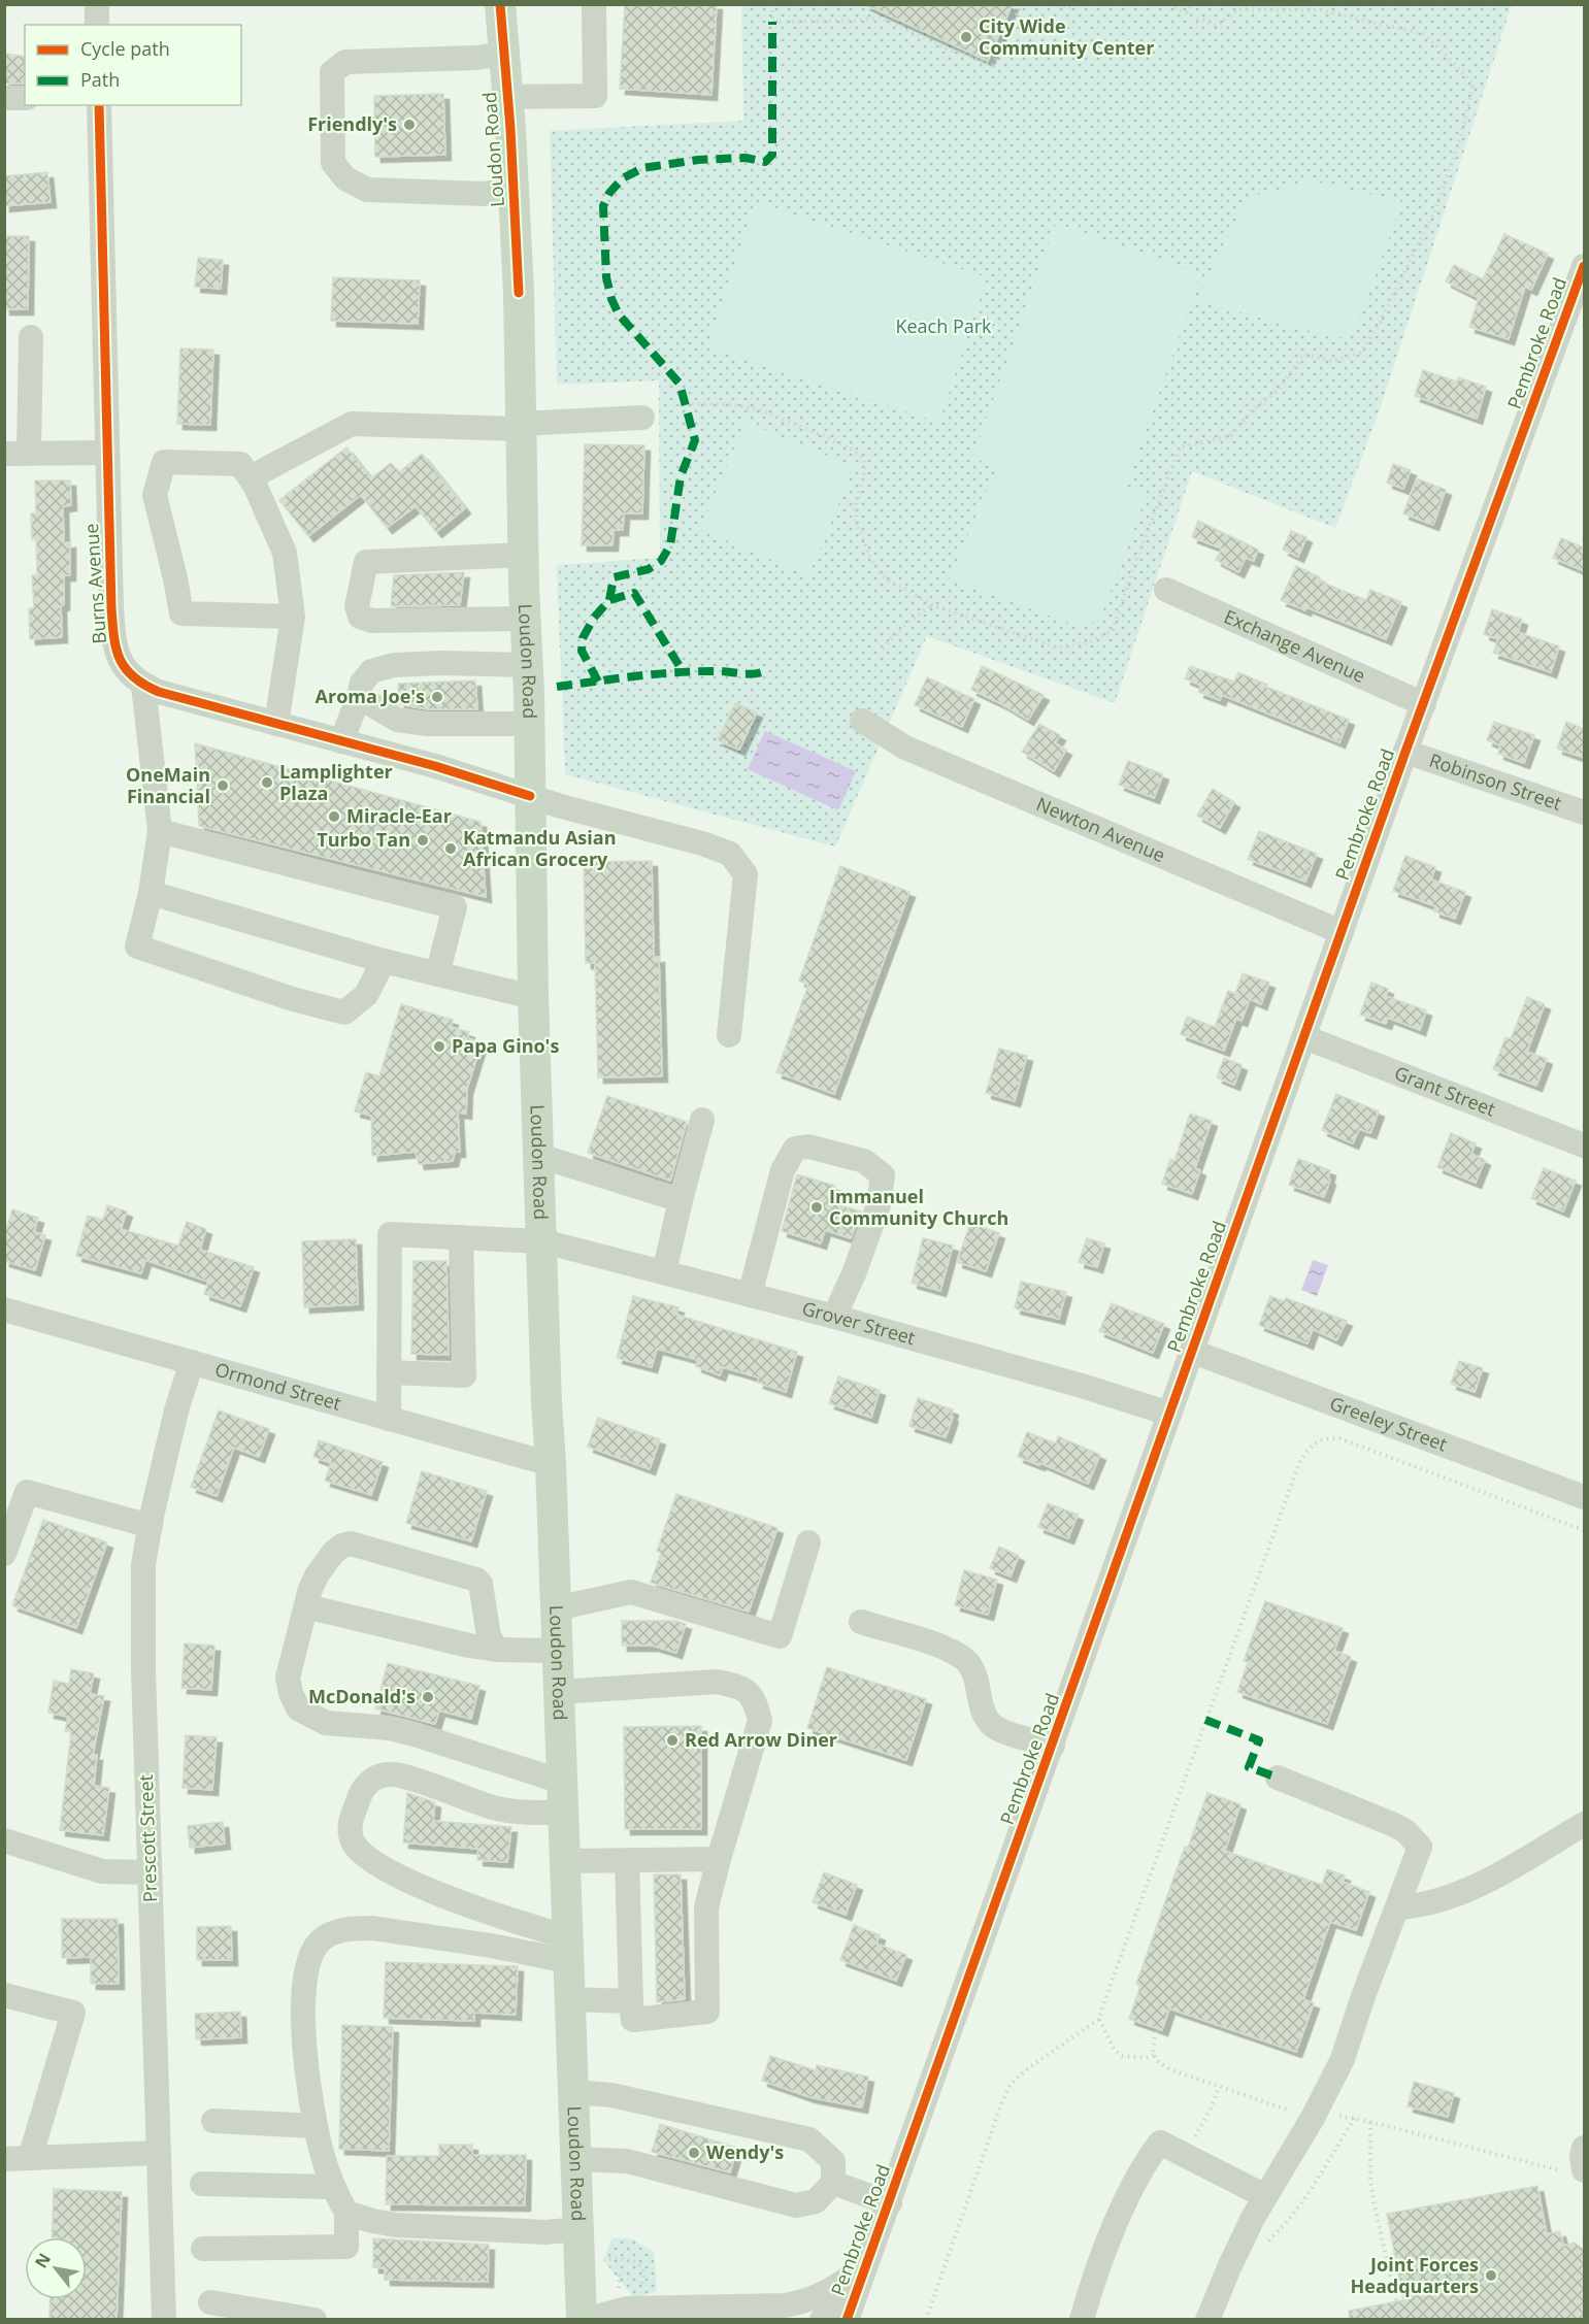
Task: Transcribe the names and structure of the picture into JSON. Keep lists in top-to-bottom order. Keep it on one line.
{"streets":{"main road":["Loudon Road"],"street":["Pembroke Road","Burns Avenue","Exchange Avenue","Robinson Street","Newton Avenue","Grant Street","Grover Street","Ormond Street","Greeley Street","Prescott Street"]},"crossings":[["Loudon Road","Burns Avenue"],["Loudon Road","Grover Street"],["Loudon Road","Ormond Street"],["Pembroke Road","Exchange Avenue"],["Pembroke Road","Robinson Street"],["Pembroke Road","Newton Avenue"],["Pembroke Road","Grant Street"],["Pembroke Road","Grover Street"],["Pembroke Road","Greeley Street"],["Ormond Street","Prescott Street"]],"parks":["Keach Park"],"places":["City Wide Community Center","Friendly's","Aroma Joe's","Lamplighter Plaza","OneMain Financial","Miracle-Ear","Turbo Tan","Katmandu Asian African Grocery","Papa Gino's","Immanuel Community Church","McDonald's","Red Arrow Diner","Wendy's","Joint Forces Headquarters"],"legend":["Cycle path","Path"],"north":"top left"}
